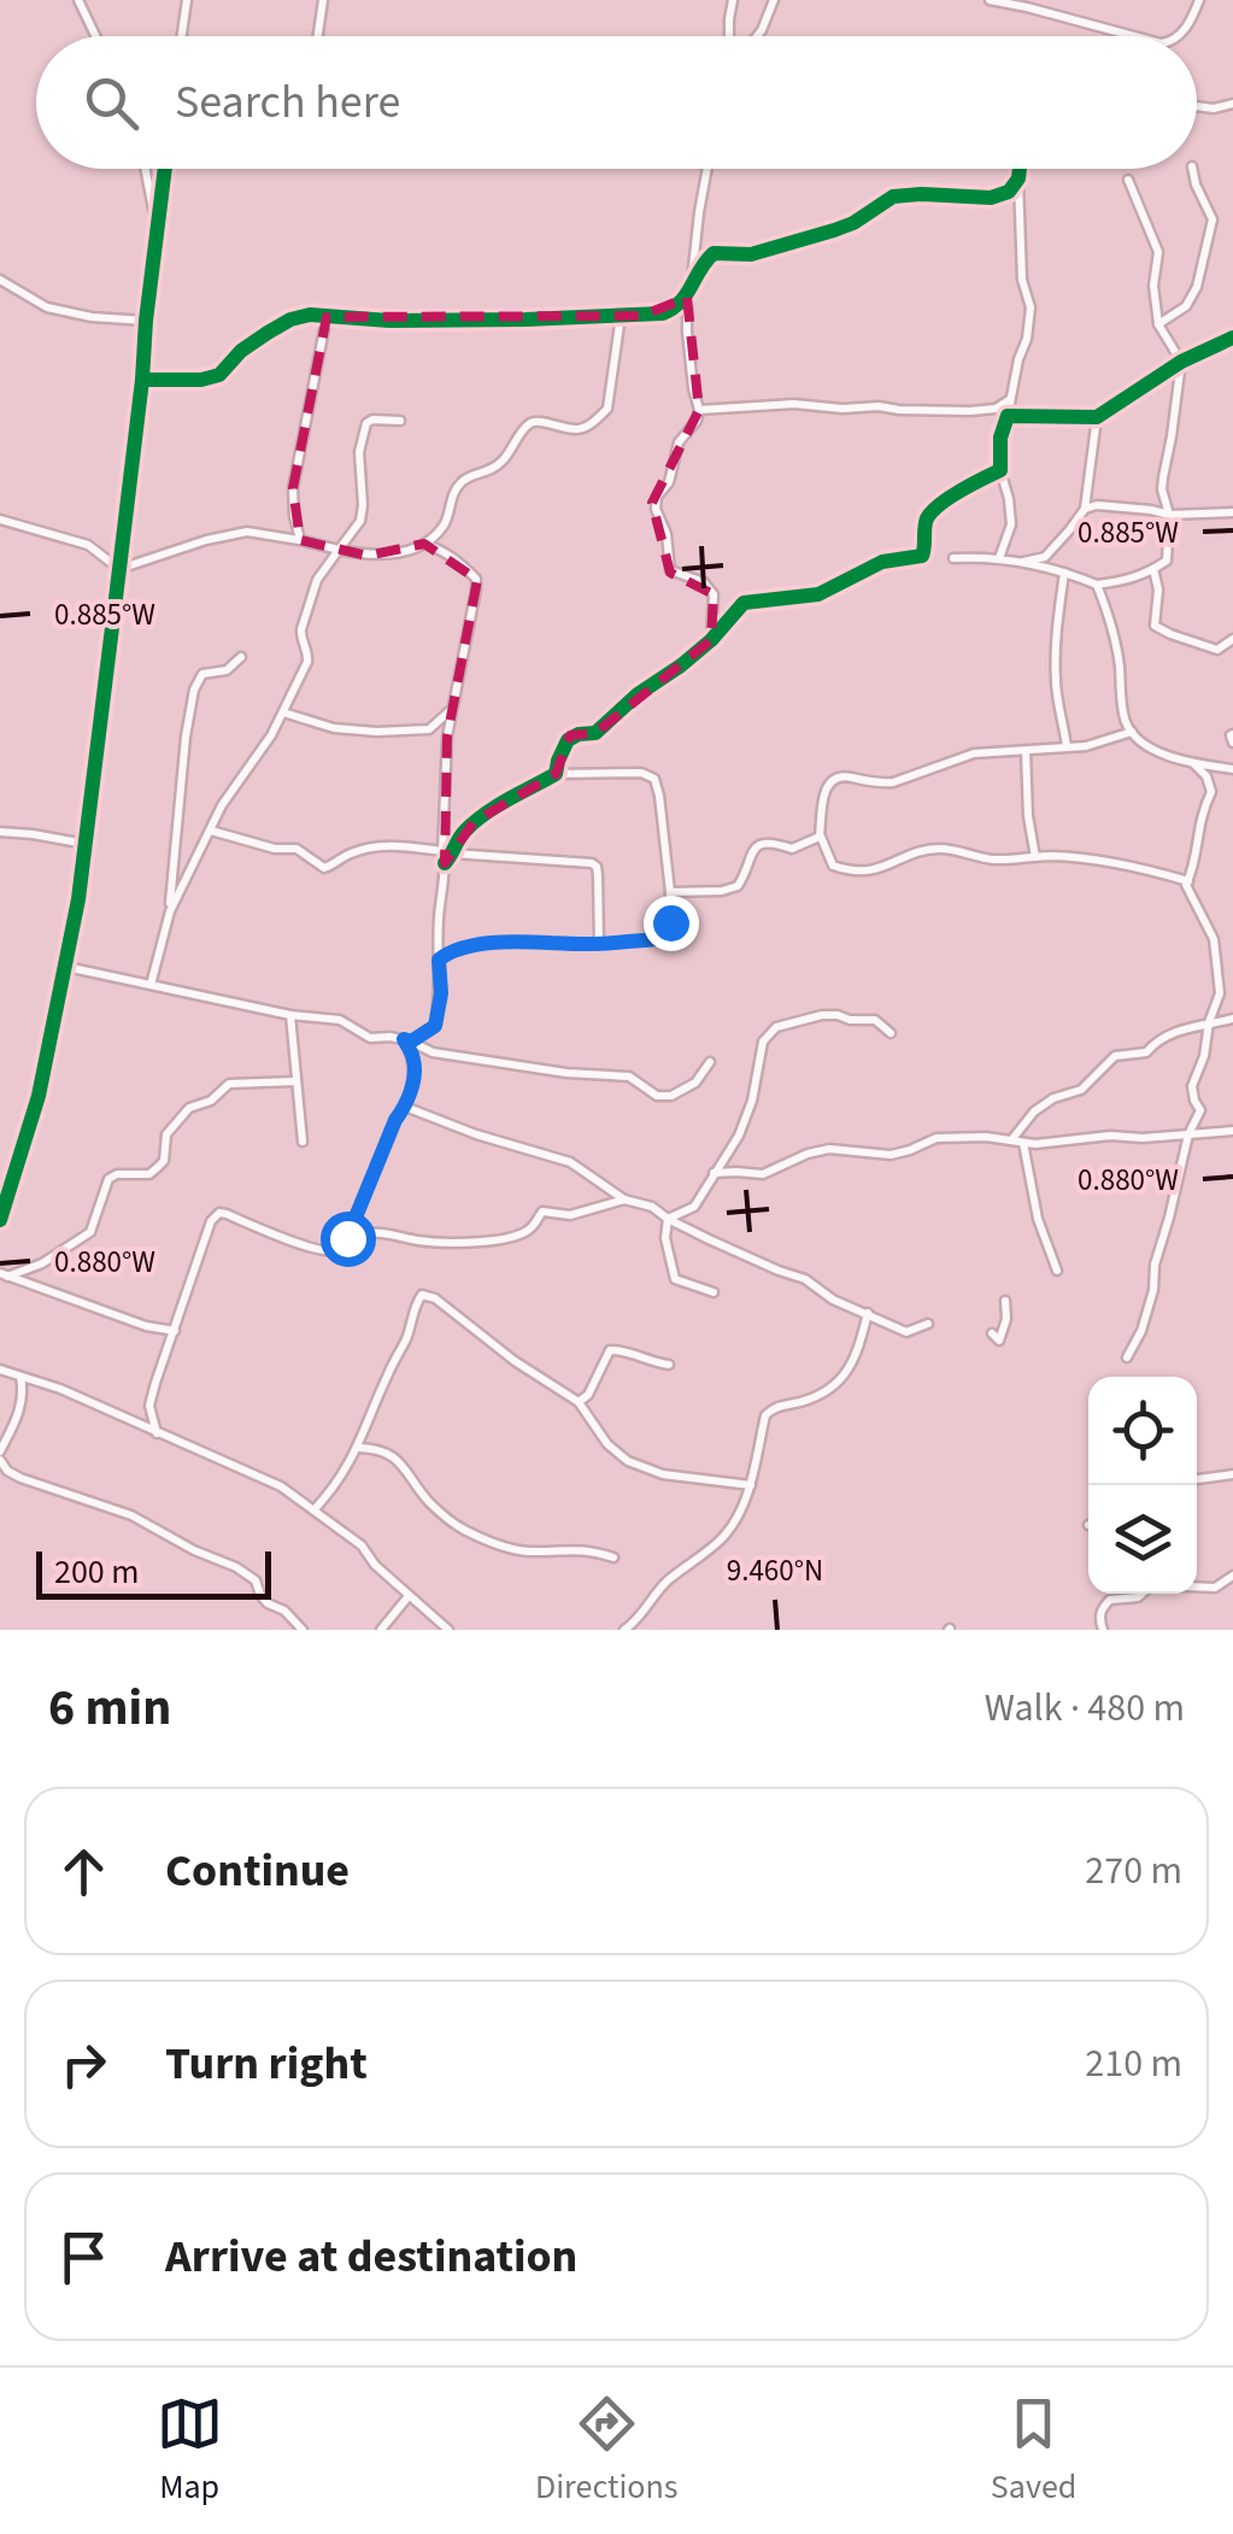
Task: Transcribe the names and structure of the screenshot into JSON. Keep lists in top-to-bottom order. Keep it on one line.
{"scale_bar":"200 m","page":{"search":"Search here","scale":"200 m","heading":["6 min","Walk · 480 m"],"list":[["Continue","270 m"],["Turn right","210 m"],"Arrive at destination"],"nav":["Map","Directions","Saved"]},"coordinates":["0.885°W","0.880°W","9.460°N"]}
